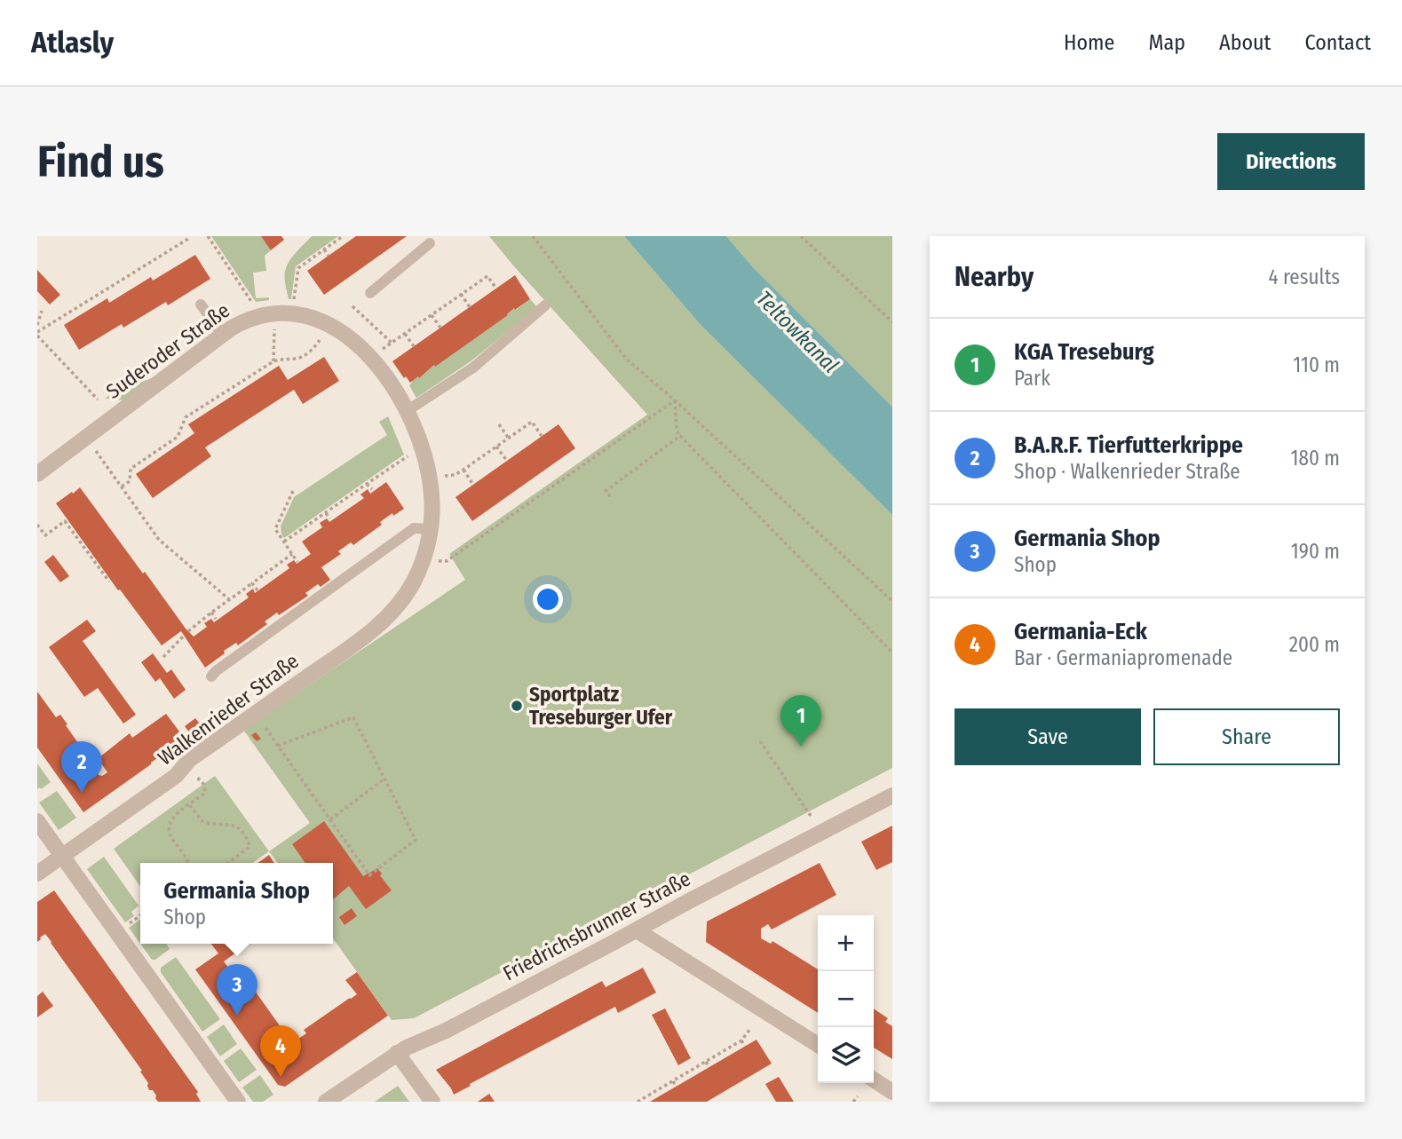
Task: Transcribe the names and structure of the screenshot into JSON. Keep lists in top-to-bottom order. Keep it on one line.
{"streets":{"street":["Suderoder Straße","Walkenrieder Straße","Friedrichsbrunner Straße"]},"crossings":[["Suderoder Straße","Walkenrieder Straße"]],"water":["Teltowkanal"],"places":["Sportplatz Treseburger Ufer"],"page":{"header":"Atlasly","nav":["Home","Map","About","Contact"],"buttons":["Directions",["Save","Share"]],"title":"Find us","heading":["Nearby","4 results"],"list":[{"mark":"1","name":"KGA Treseburg","note":"Park","value":"110 m"},{"mark":"2","name":"B.A.R.F. Tierfutterkrippe","note":"Shop · Walkenrieder Straße","value":"180 m"},{"mark":"3","name":"Germania Shop","note":"Shop","value":"190 m"},{"mark":"4","name":"Germania-Eck","note":"Bar · Germaniapromenade","value":"200 m"}],"pins":["1","2","3","4"],"popup":["Germania Shop","Shop"],"map_buttons":["+","−"]}}
